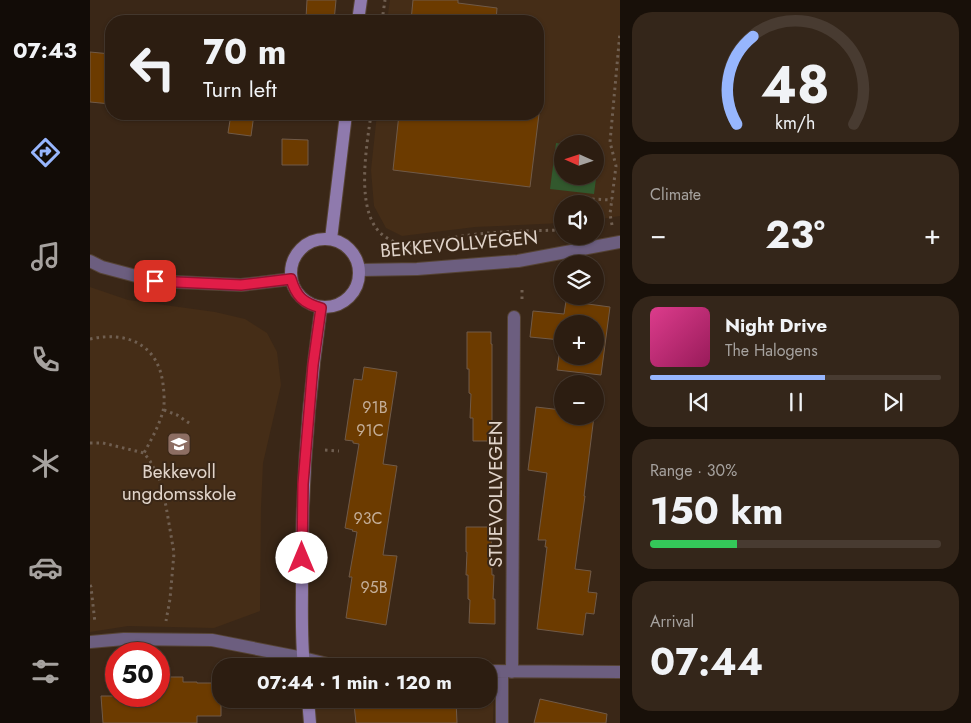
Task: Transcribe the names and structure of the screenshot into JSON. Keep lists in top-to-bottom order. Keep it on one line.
{"streets":{"street":["BEKKEVOLLVEGEN","STUEVOLLVEGEN"]},"places":{"school or university":["Bekkevoll ungdomsskole"]},"house_numbers":["91B","91C","93C","95B"],"north":"left","page":{"tabs":"07:43","turn":["70 m","Turn left"],"map_buttons":["+","−"],"tile":["Climate",["Range · 30%","150 km"],["Arrival","07:44"]],"heat":["−","23°","+"],"song":["Night Drive","The Halogens"],"limit":"50","trip":"07:44 · 1 min · 120 m","gauge":["48","km/h"]}}
